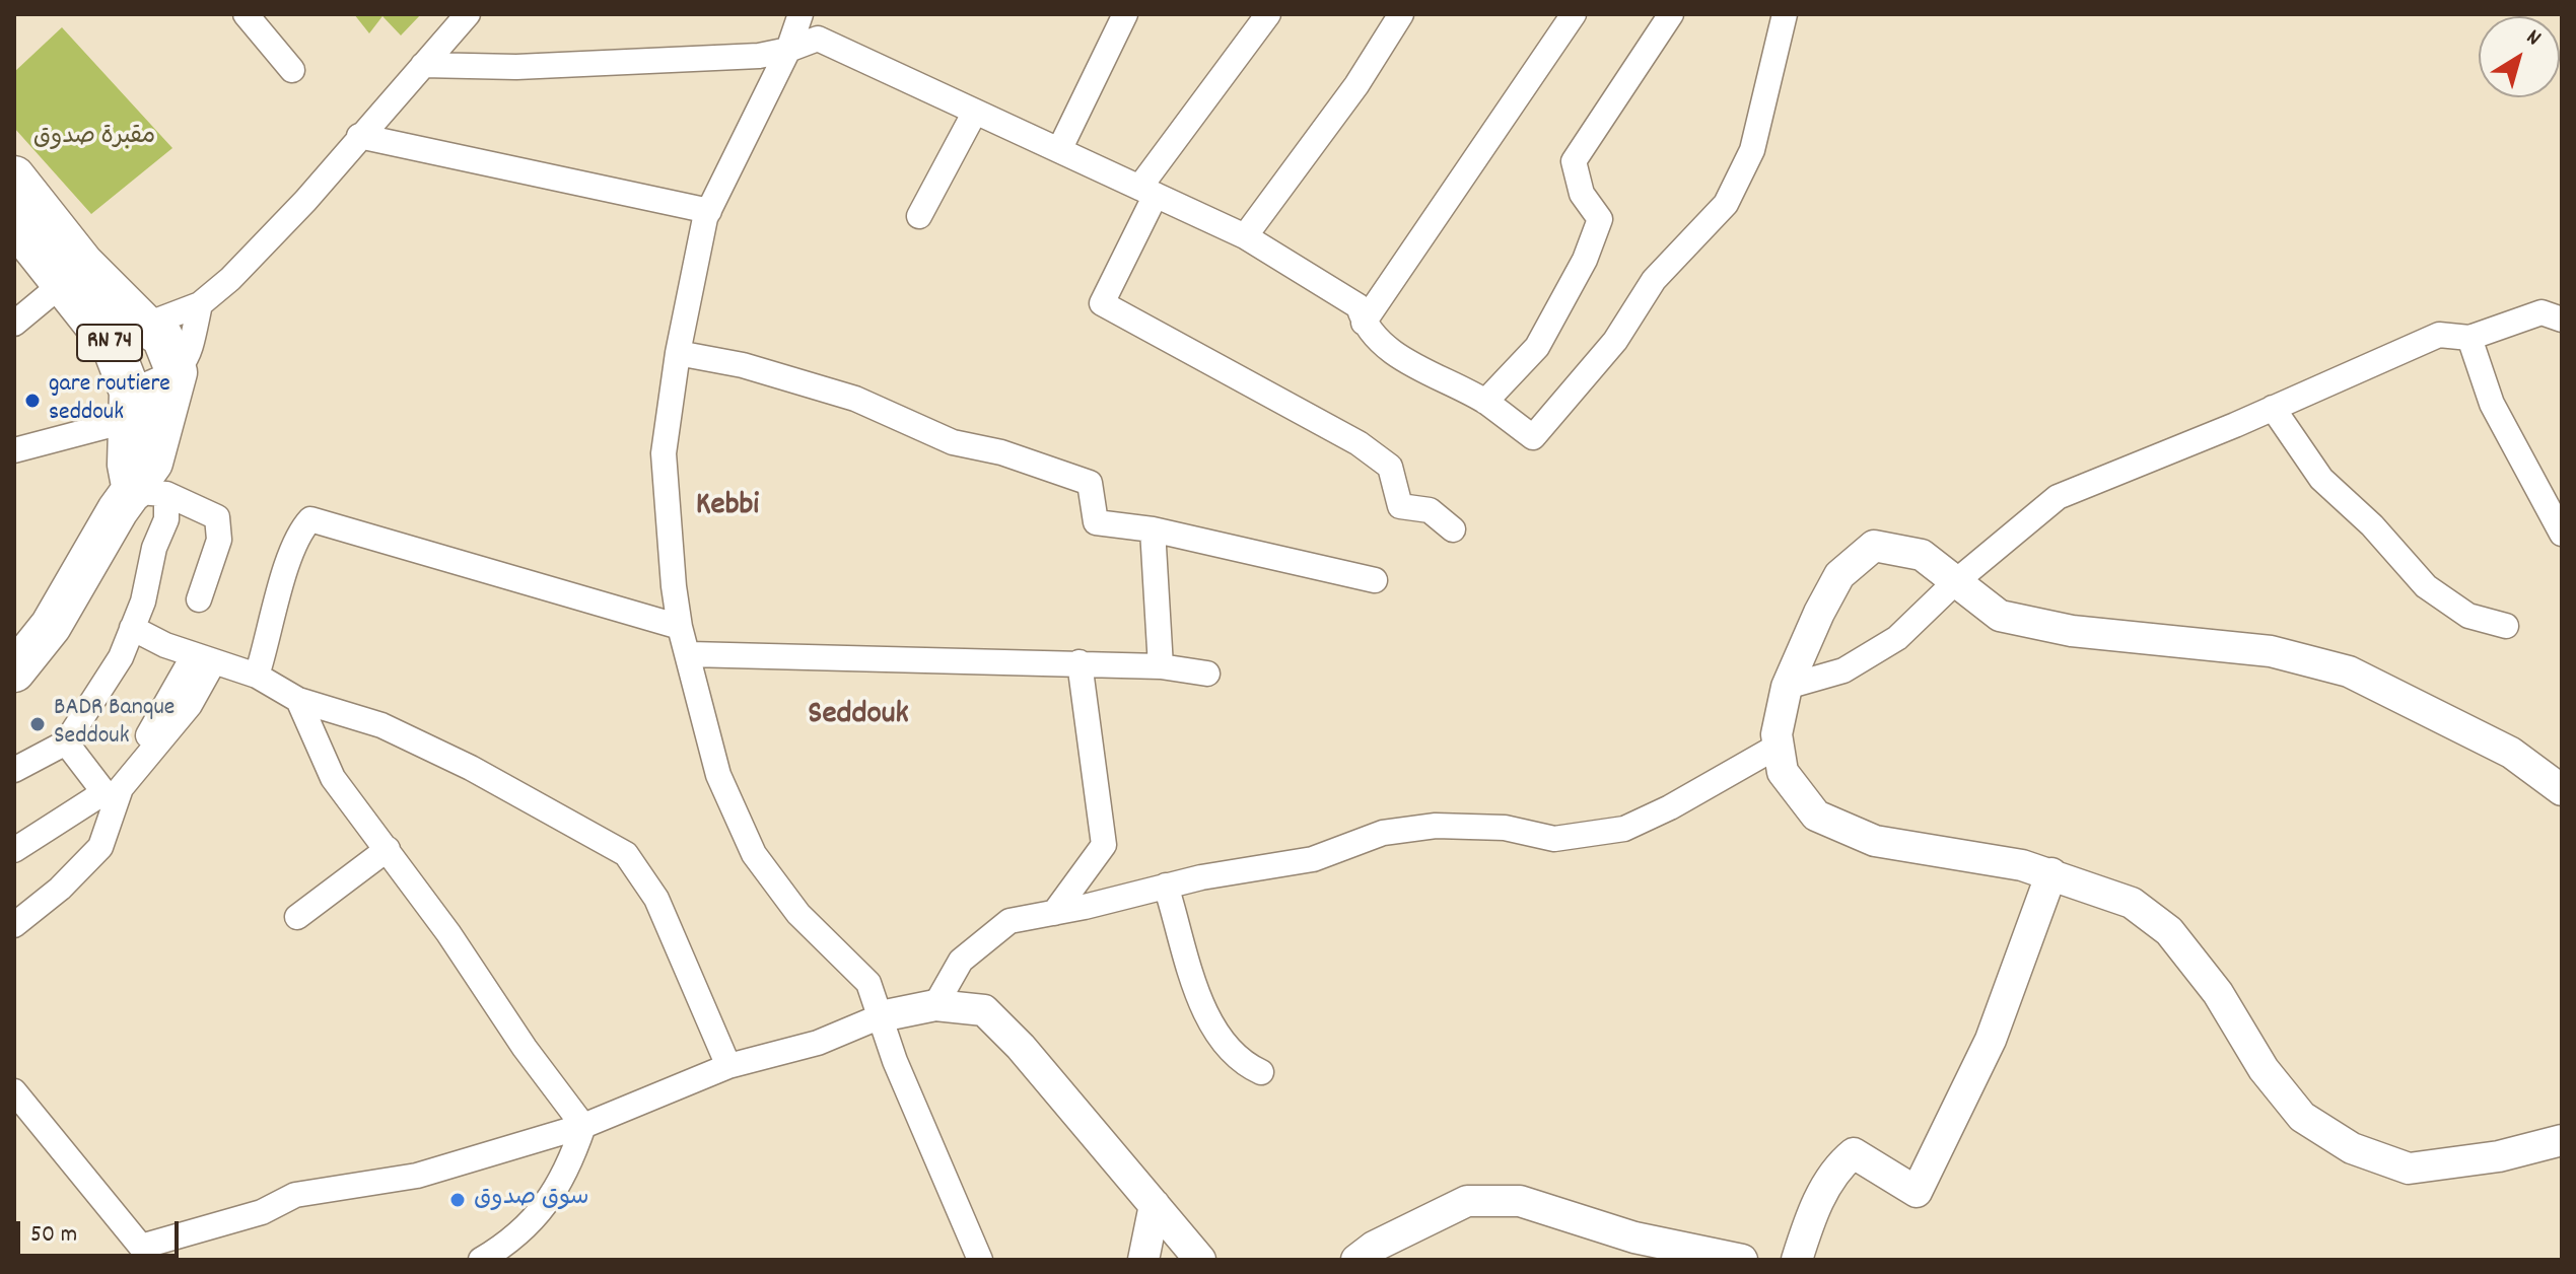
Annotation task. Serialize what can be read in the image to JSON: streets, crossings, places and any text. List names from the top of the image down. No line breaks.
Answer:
{"streets":{"main road":["RN 74"]},"districts":["Kebbi","Seddouk"],"parks":["مقبرة صدوق"],"places":["gare routiere seddouk","BADR Banque Seddouk","سوق صدوق"],"scale_bar":"50 m","north":"top right"}
